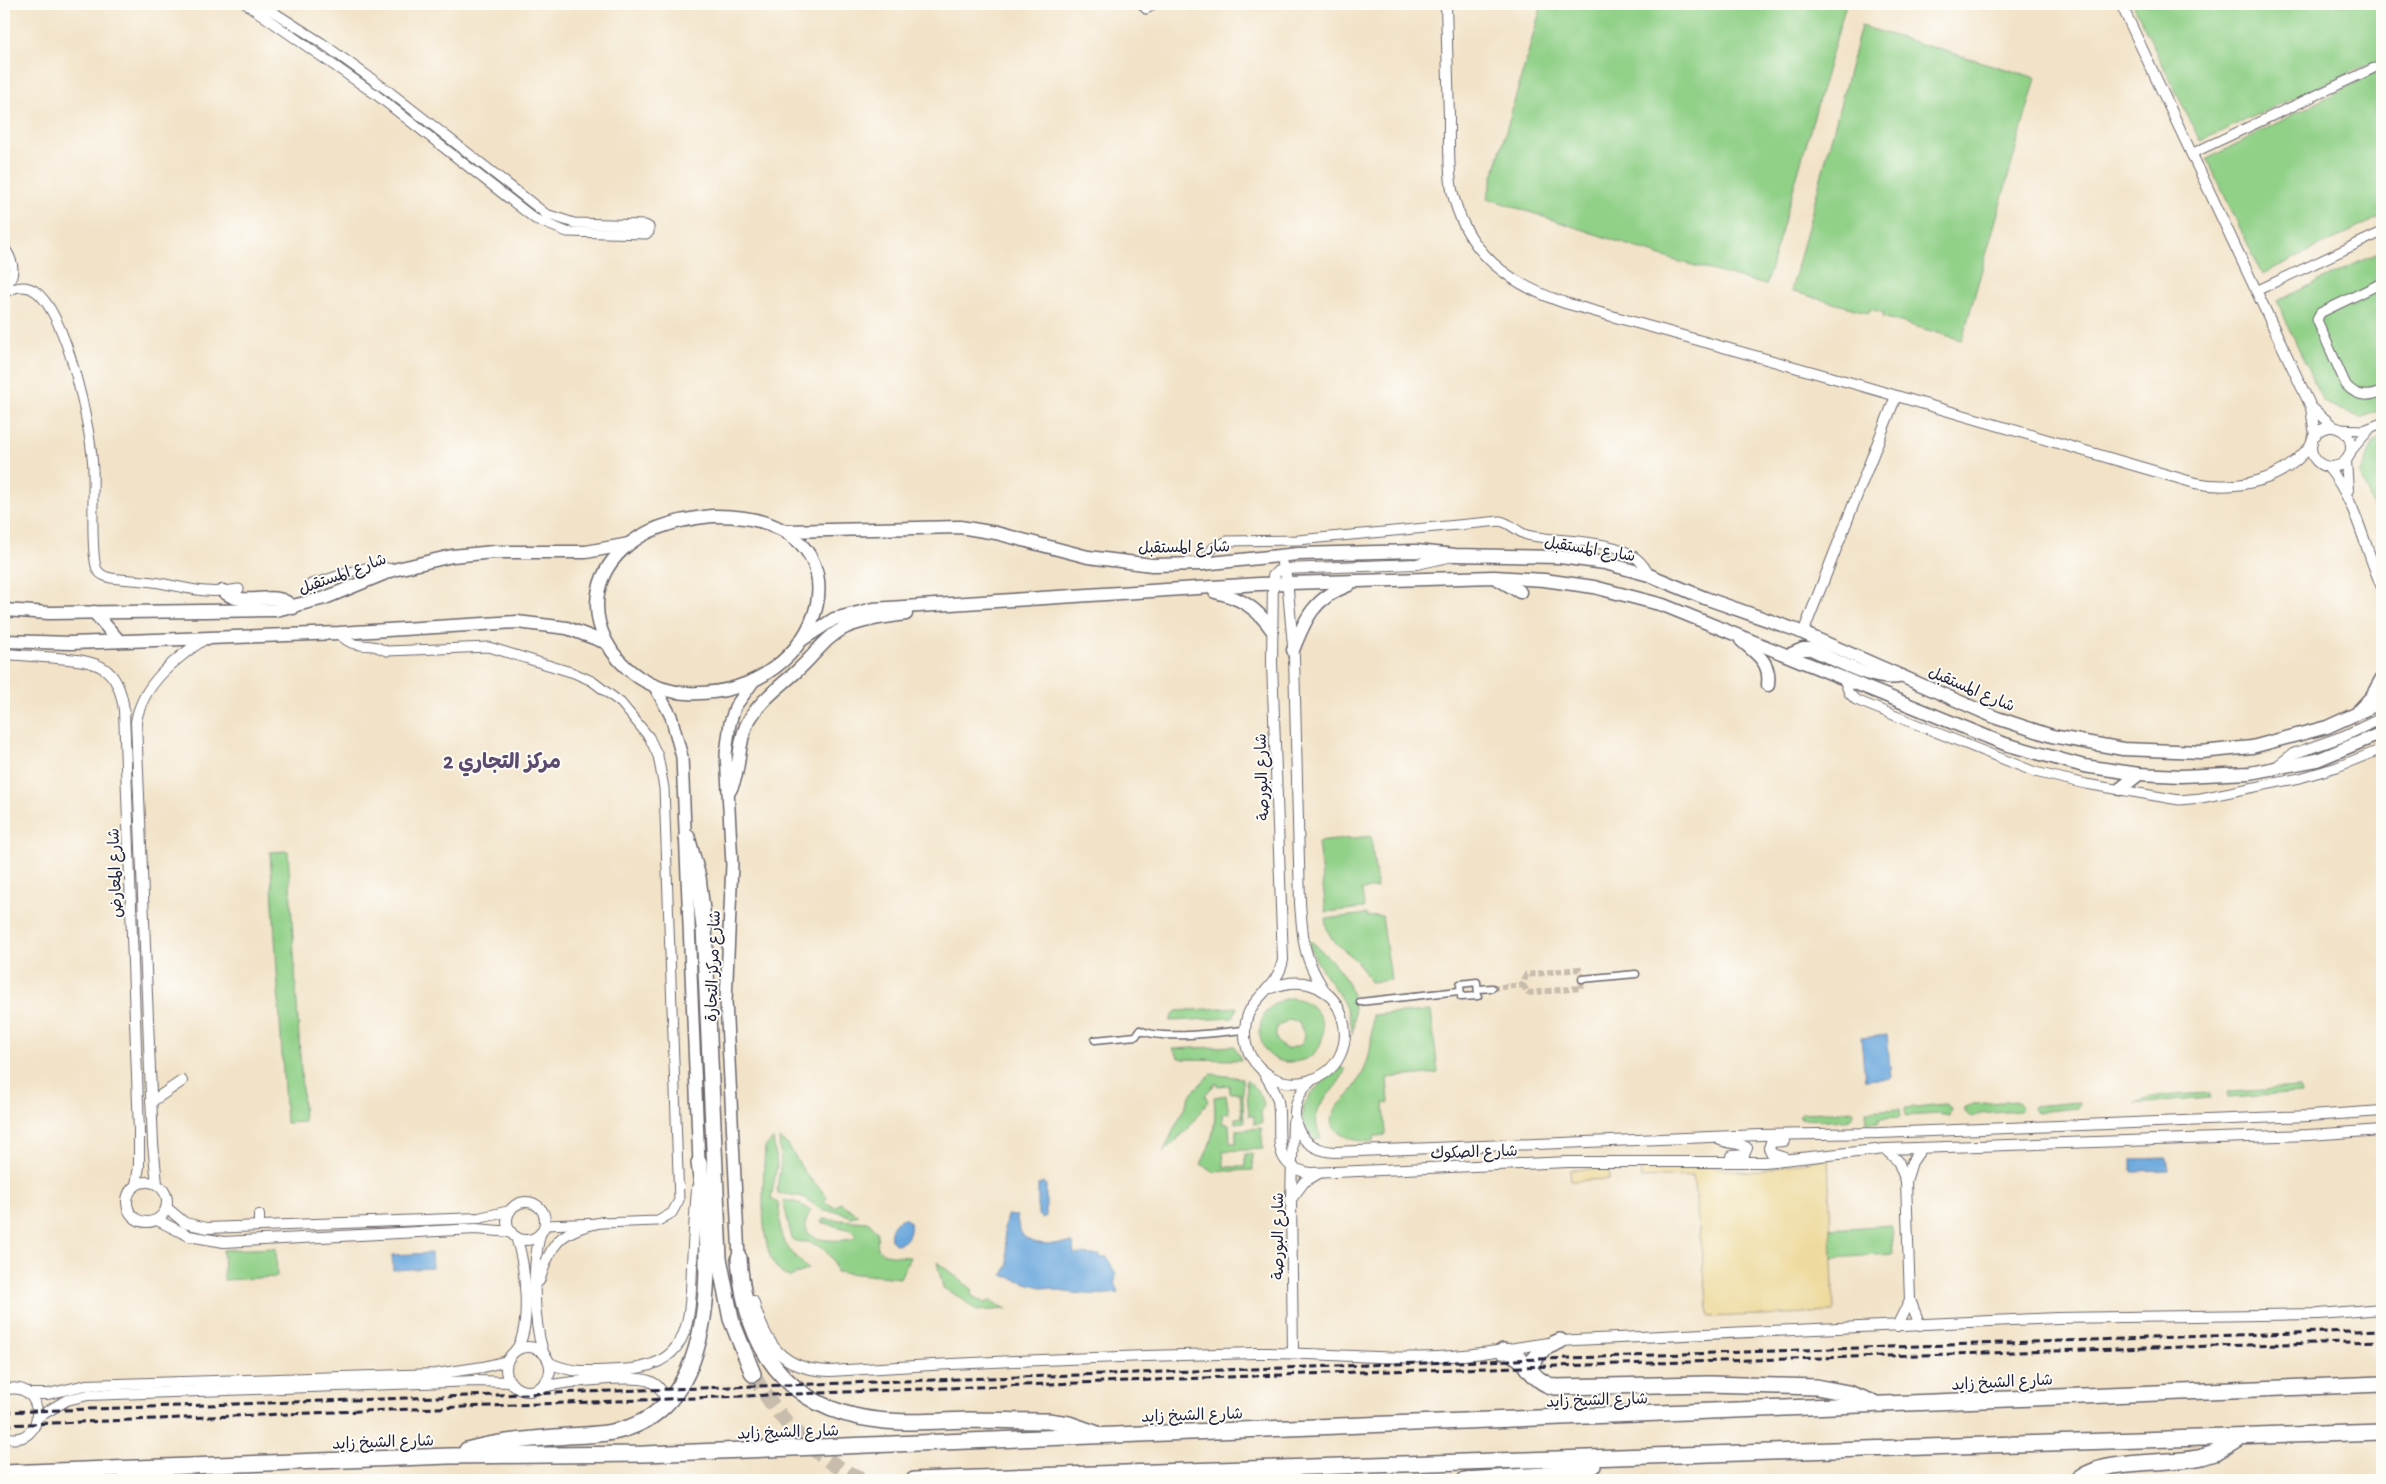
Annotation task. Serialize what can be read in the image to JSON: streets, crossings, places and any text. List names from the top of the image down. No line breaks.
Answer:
{"streets":{"highway":["شارع الشيخ زايد"],"main road":["شارع المستقبل","شارع مركز التجارة"],"street":["شارع البورصة","شارع المعارض","شارع الصكوك"]},"crossings":[["شارع البورصة","شارع الصكوك"]],"districts":["مركز التجاري 2"]}
